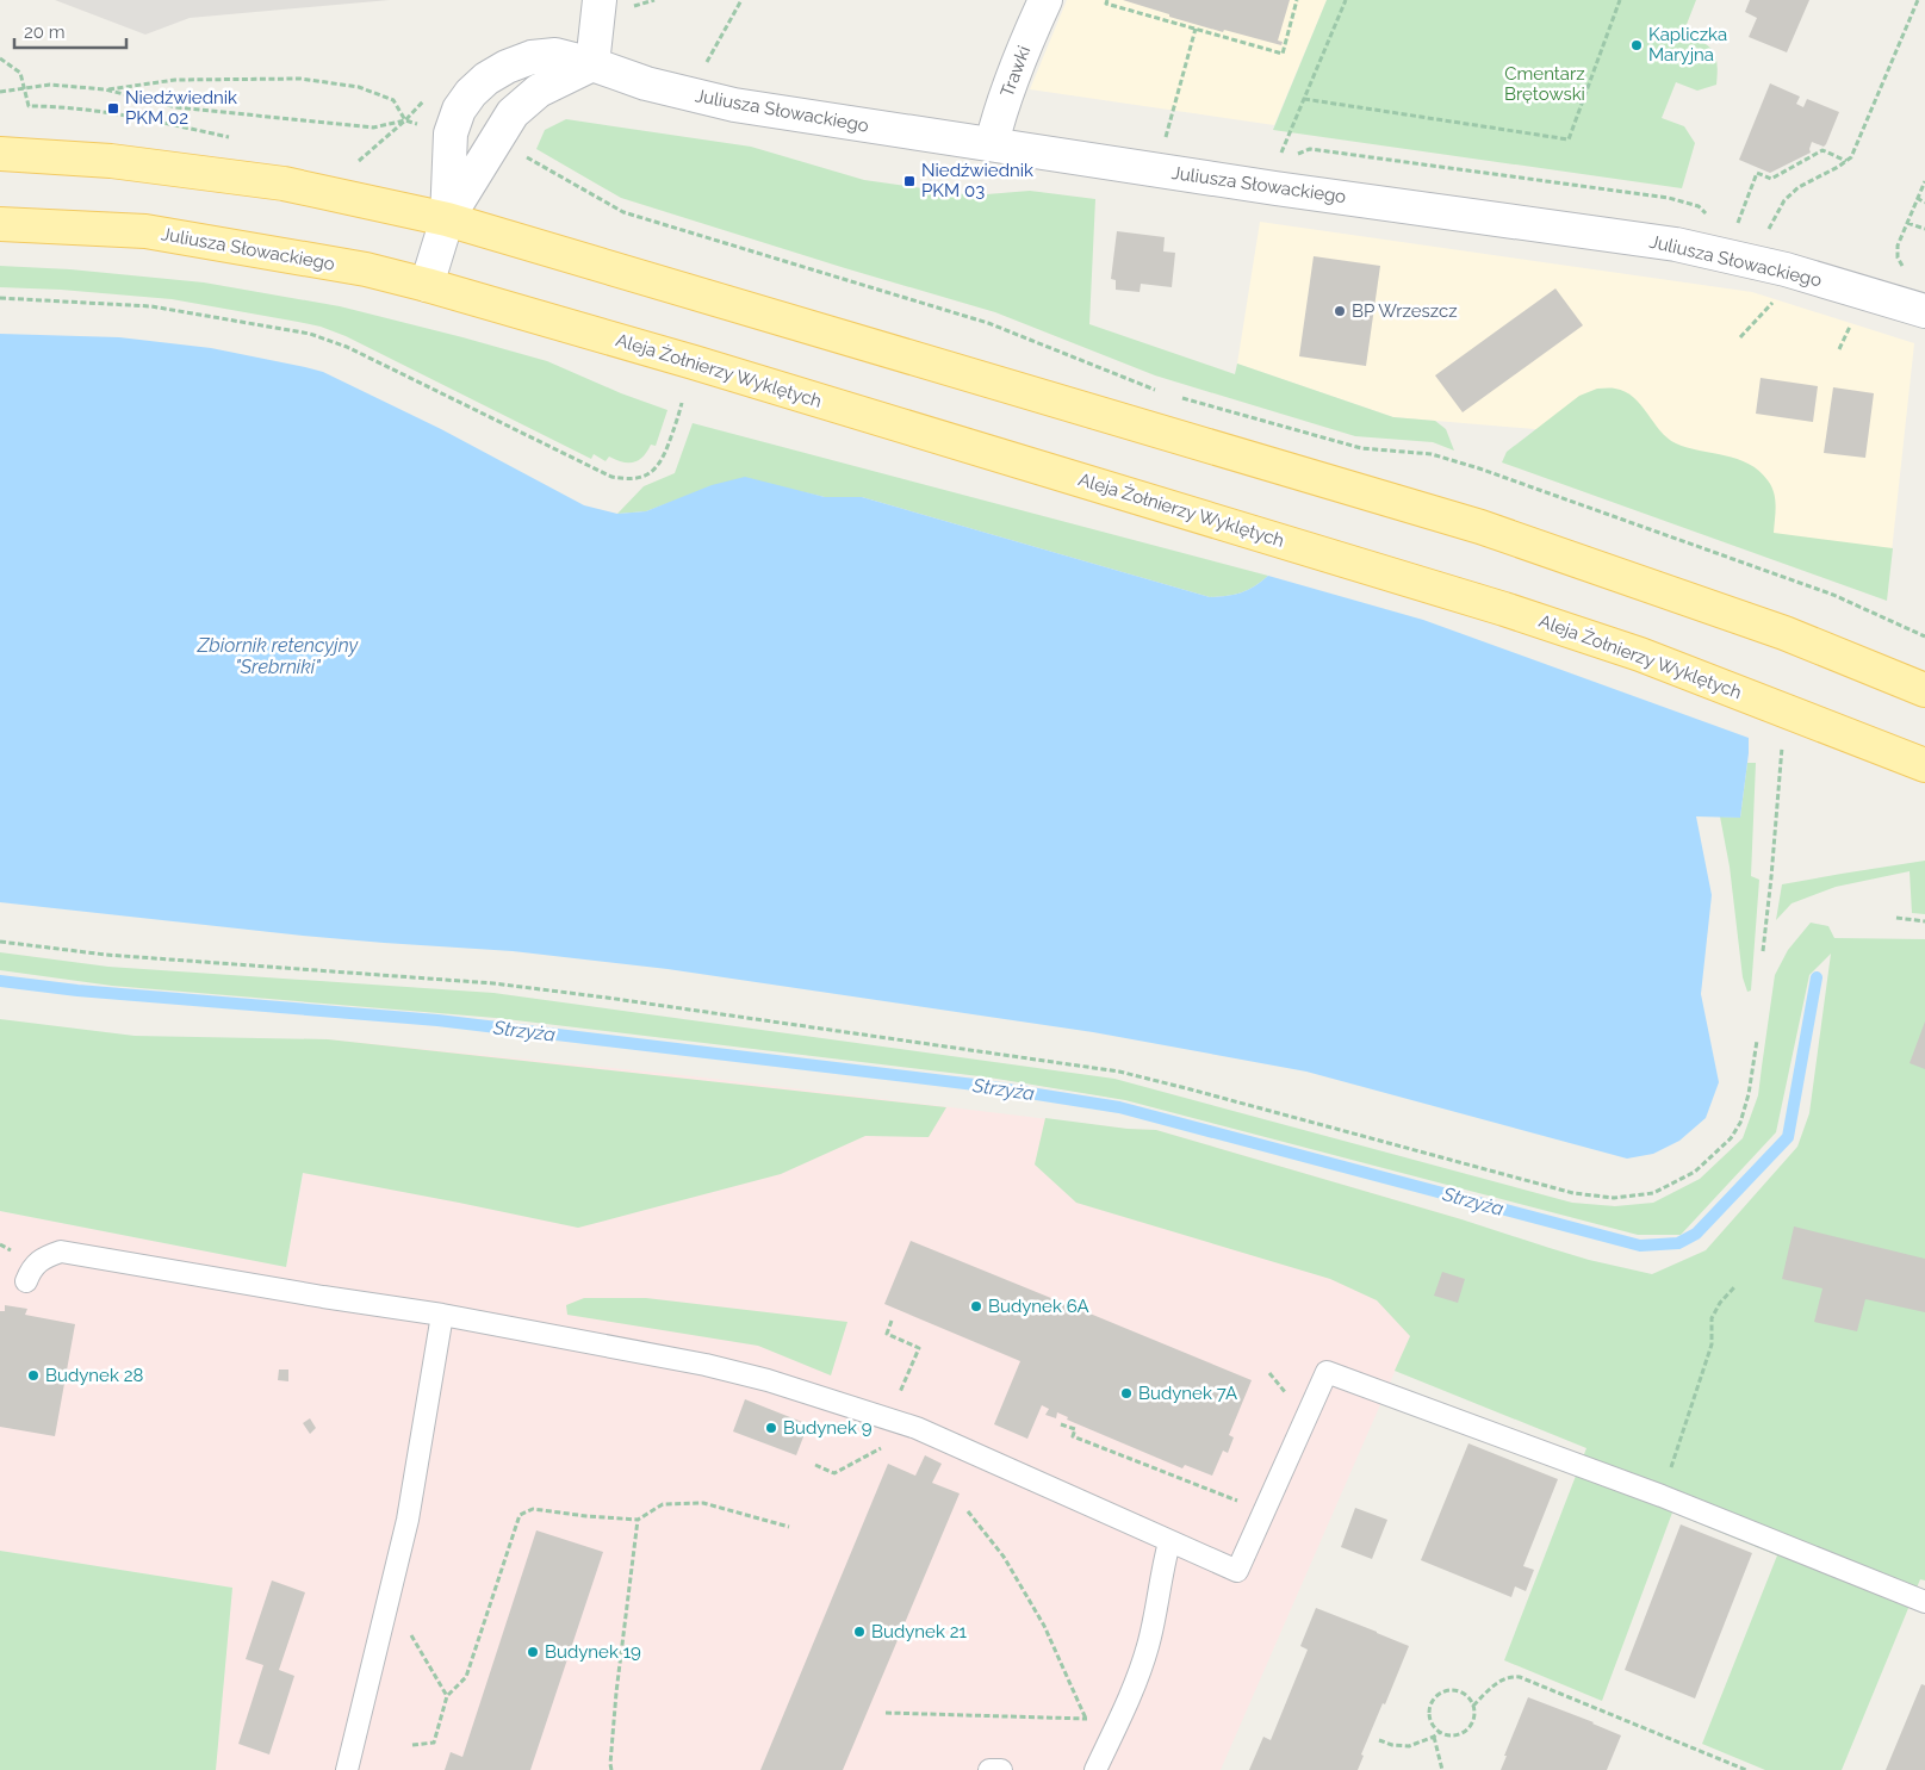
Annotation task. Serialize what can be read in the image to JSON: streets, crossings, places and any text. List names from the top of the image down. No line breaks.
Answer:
{"streets":{"main road":["Juliusza Słowackiego","Aleja Żołnierzy Wyklętych"],"street":["Trawki"]},"crossings":[["Trawki","Juliusza Słowackiego"],["Juliusza Słowackiego","Aleja Żołnierzy Wyklętych"]],"water":["Zbiornik retencyjny \"Srebrniki\"","Strzyża"],"parks":["Cmentarz Brętowski"],"places":{"other":["Kapliczka Maryjna","BP Wrzeszcz","Budynek 6A","Budynek 28","Budynek 7A","Budynek 9","Budynek 21","Budynek 19"],"transit":["Niedźwiednik PKM 02","Niedźwiednik PKM 03"]},"scale_bar":"20 m"}
